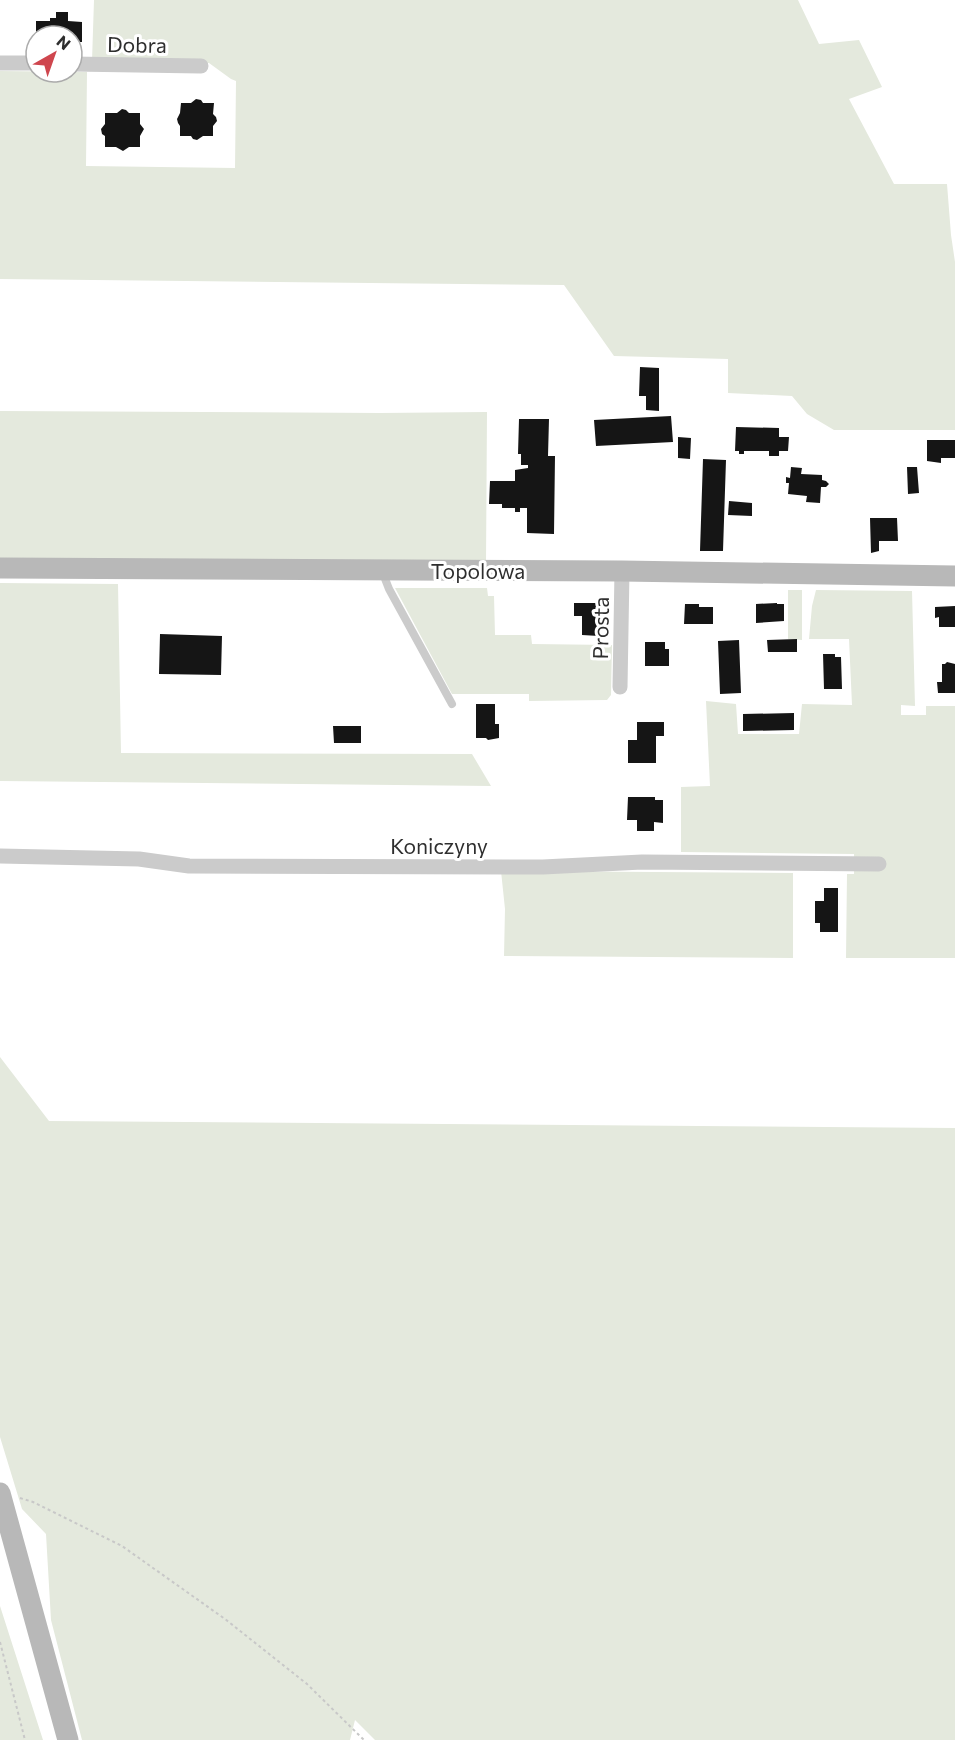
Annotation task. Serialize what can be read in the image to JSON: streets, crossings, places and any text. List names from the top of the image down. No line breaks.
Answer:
{"streets":{"street":["Dobra","Topolowa","Prosta","Koniczyny"]},"crossings":[["Topolowa","Prosta"]],"north":"top right"}
